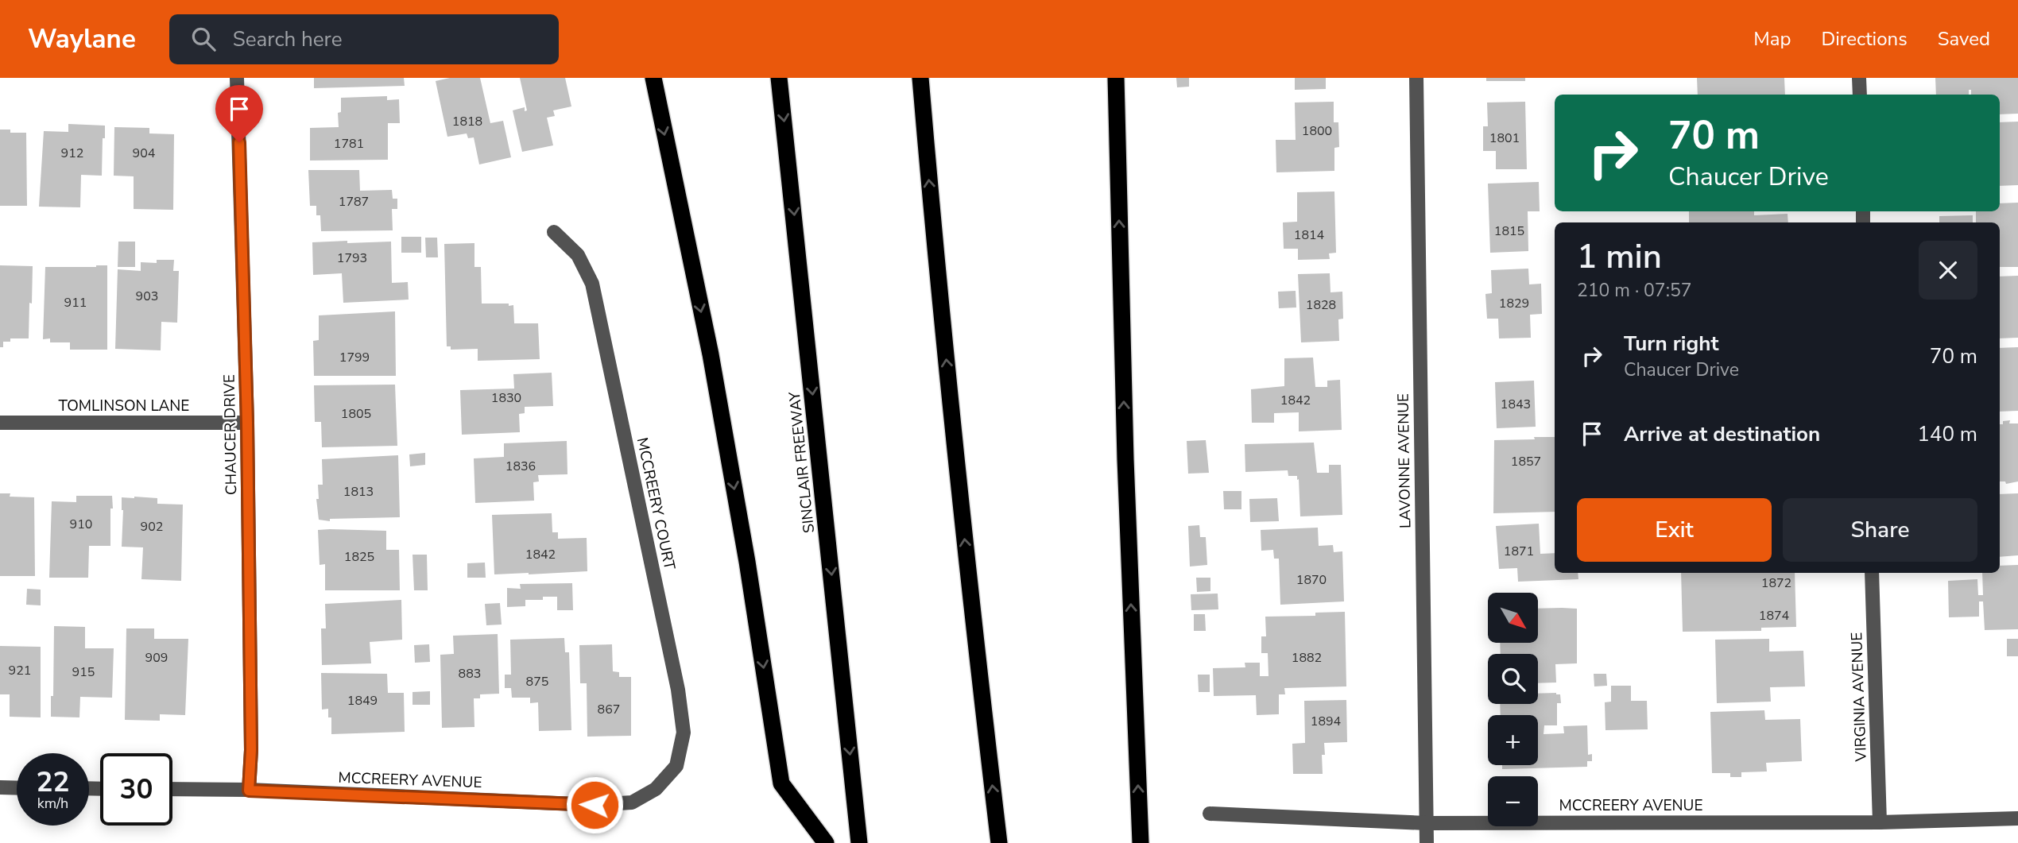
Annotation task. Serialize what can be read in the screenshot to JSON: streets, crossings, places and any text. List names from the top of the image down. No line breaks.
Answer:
{"streets":{"highway":["SINCLAIR FREEWAY"],"street":["TOMLINSON LANE","CHAUCER DRIVE","LAVONNE AVENUE","MCCREERY COURT","VIRGINIA AVENUE","MCCREERY AVENUE"]},"crossings":[["TOMLINSON LANE","CHAUCER DRIVE"],["CHAUCER DRIVE","MCCREERY AVENUE"],["LAVONNE AVENUE","MCCREERY AVENUE"],["MCCREERY COURT","MCCREERY AVENUE"],["VIRGINIA AVENUE","MCCREERY AVENUE"]],"house_numbers":["1818","1800","1801","1781","912","904","1787","1815","1814","1793","903","911","1829","1828","1799","1830","1842","1843","1805","1857","1836","1813","910","902","1871","1842","1825","1870","1872","1874","909","1882","921","915","883","875","1849","867","1894"],"north":"bottom right","page":{"header":"Waylane","search":"Search here","nav":["Map","Directions","Saved"],"turn":["70 m","Chaucer Drive"],"heading":["1 min","210 m · 07:57"],"list":[{"name":"Turn right","note":"Chaucer Drive","value":"70 m"},{"name":"Arrive at destination","value":"140 m"}],"buttons":["Exit","Share"],"map_buttons":["+","−"],"speed":"22 km/h","limit":"30"}}
